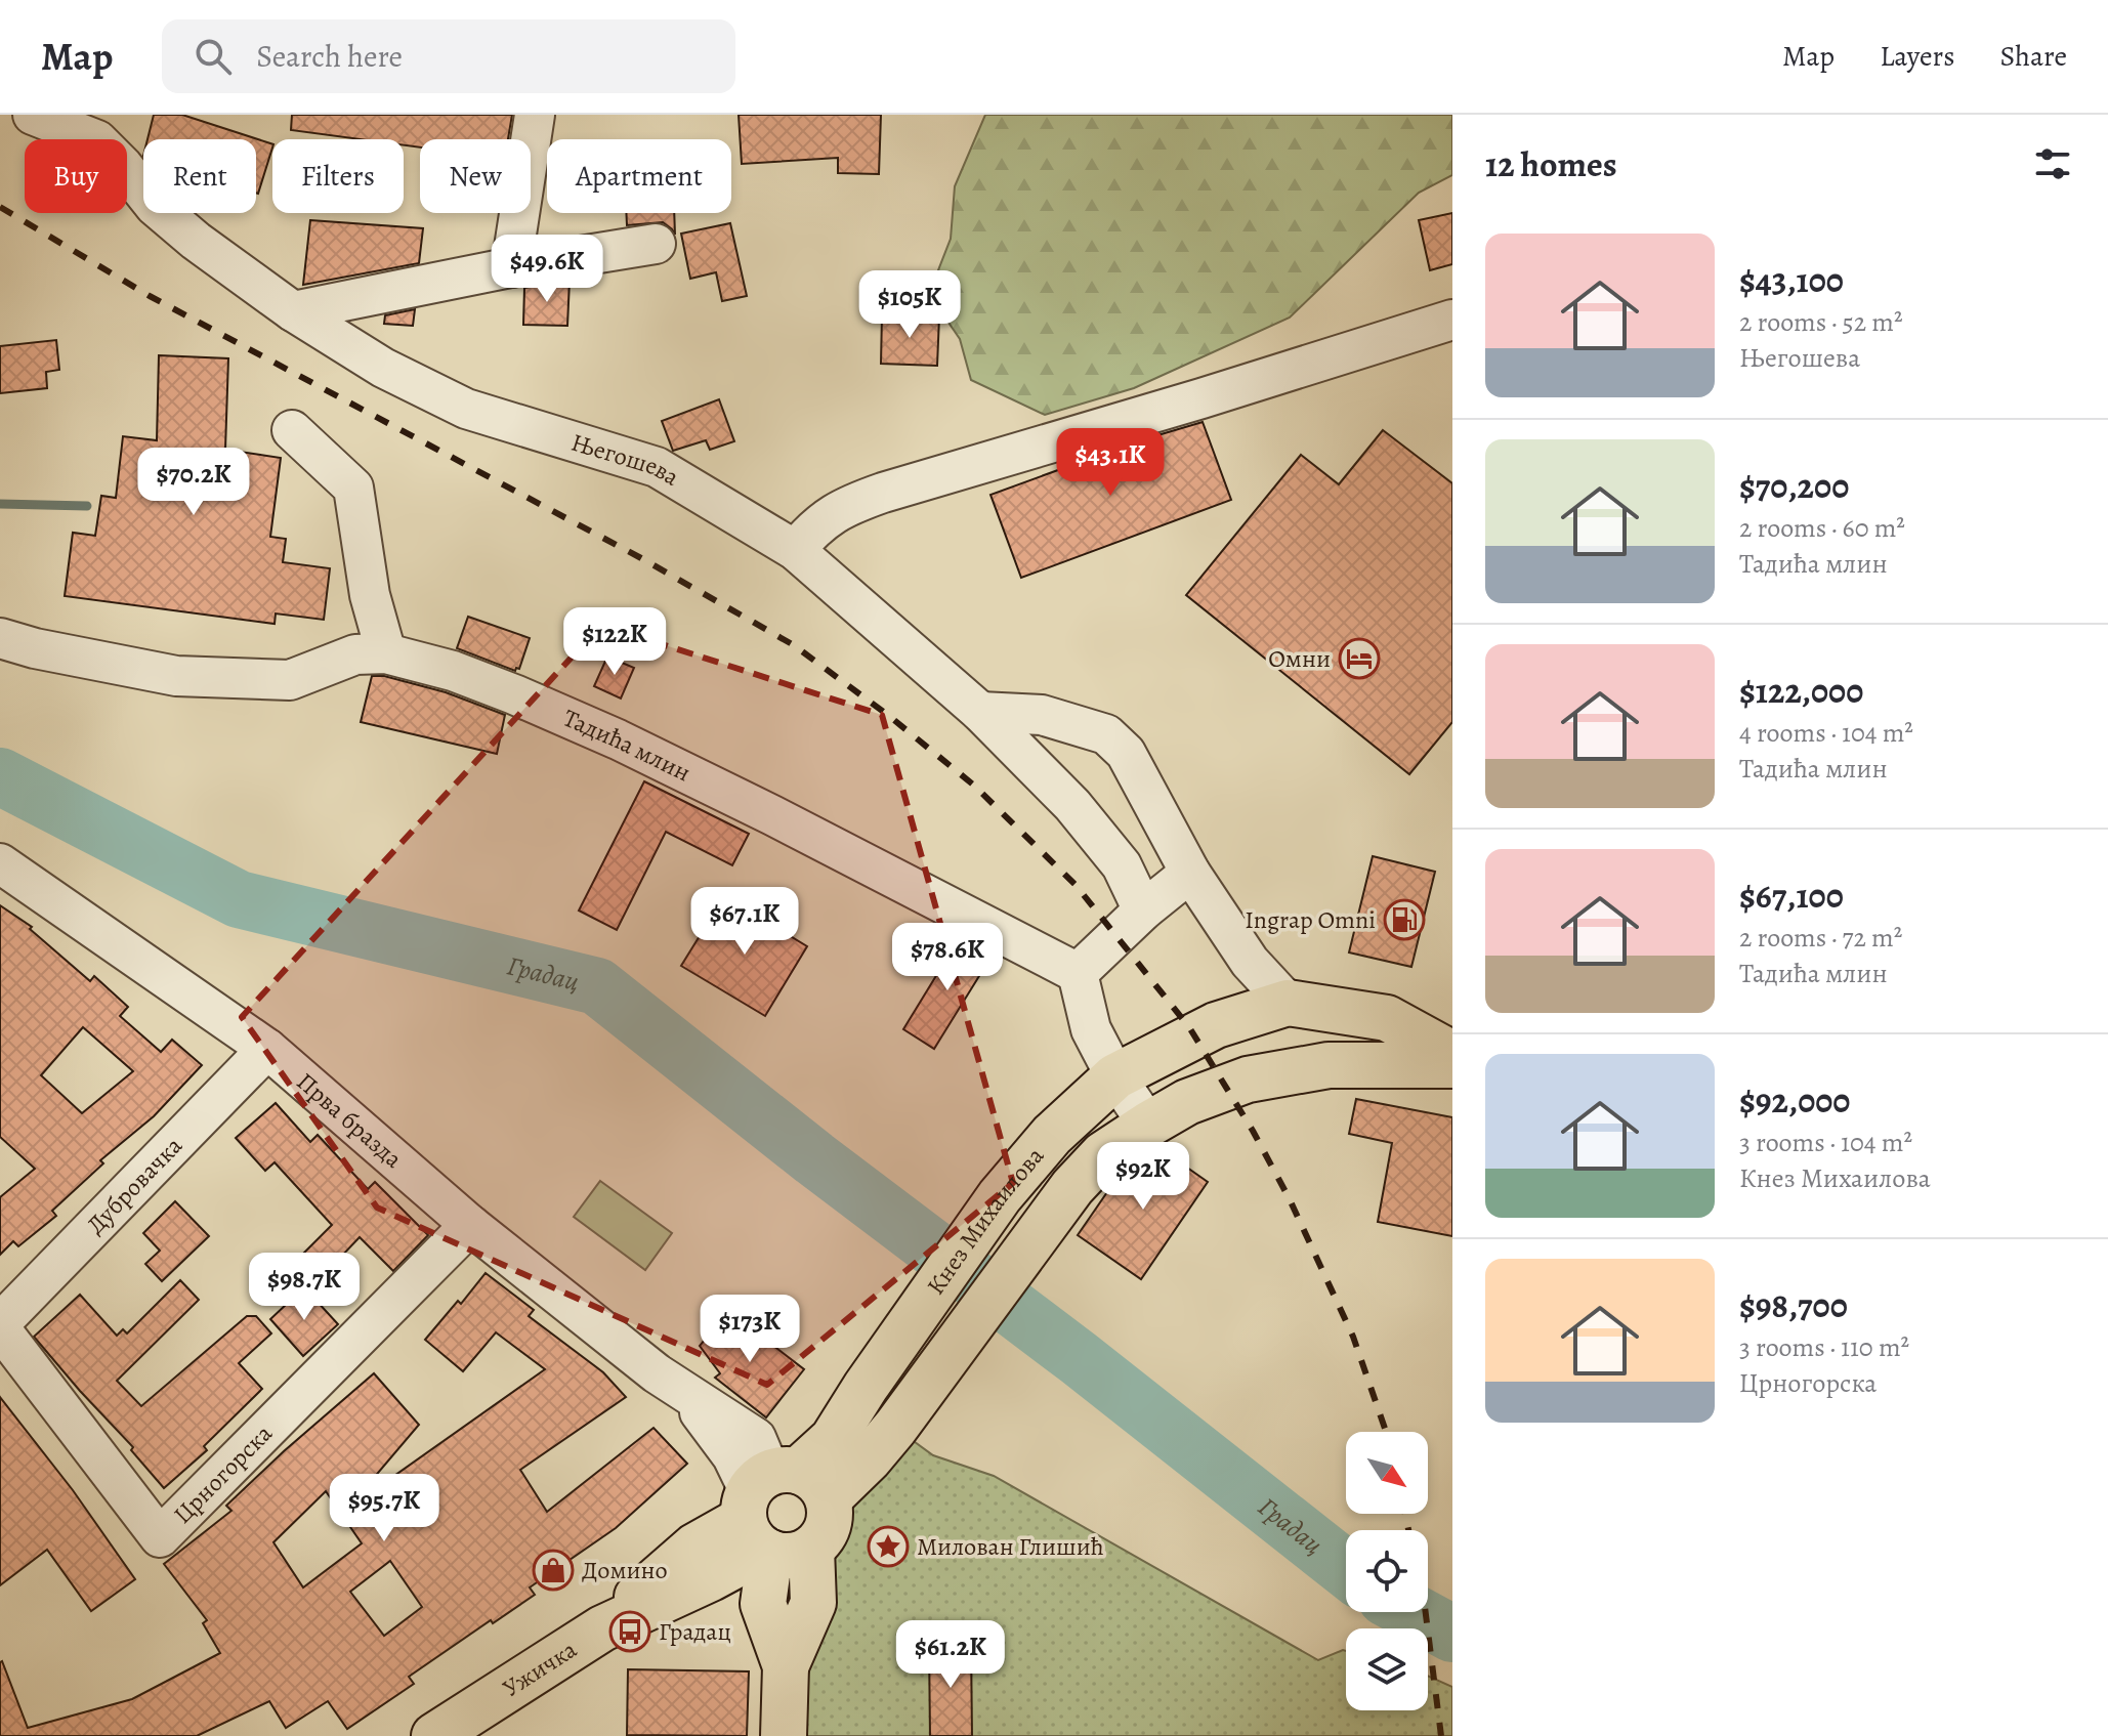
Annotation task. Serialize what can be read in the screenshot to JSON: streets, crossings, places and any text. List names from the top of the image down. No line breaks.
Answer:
{"streets":{"main road":["Кнез Михаилова","Ужичка"],"street":["Његошева","Тадића млин","Прва бразда","Дубровачка","Црногорска"]},"crossings":[["Прва бразда","Дубровачка"],["Прва бразда","Кнез Михаилова"],["Прва бразда","Црногорска"],["Прва бразда","Ужичка"],["Дубровачка","Црногорска"],["Кнез Михаилова","Ужичка"]],"water":["Градац"],"places":{"hotel":["Омни"],"fuel station":["Ingrap Omni"],"place":["Милован Глишић"],"shop":["Домино"],"bus stop":["Градац"]},"north":"bottom right","page":{"header":"Map","search":"Search here","nav":["Map","Layers","Share"],"heading":"12 homes","chip":["Buy","Rent","Filters","New","Apartment"],"list":[{"name":"$43,100","note":"2 rooms · 52 m² · Његошева"},{"name":"$70,200","note":"2 rooms · 60 m² · Тадића млин"},{"name":"$122,000","note":"4 rooms · 104 m² · Тадића млин"},{"name":"$67,100","note":"2 rooms · 72 m² · Тадића млин"},{"name":"$92,000","note":"3 rooms · 104 m² · Кнез Михаилова"},{"name":"$98,700","note":"3 rooms · 110 m² · Црногорска"}],"price":["$49.6K","$105K","$43.1K","$70.2K","$122K","$67.1K","$78.6K","$92K","$98.7K","$173K","$95.7K","$61.2K"]}}
